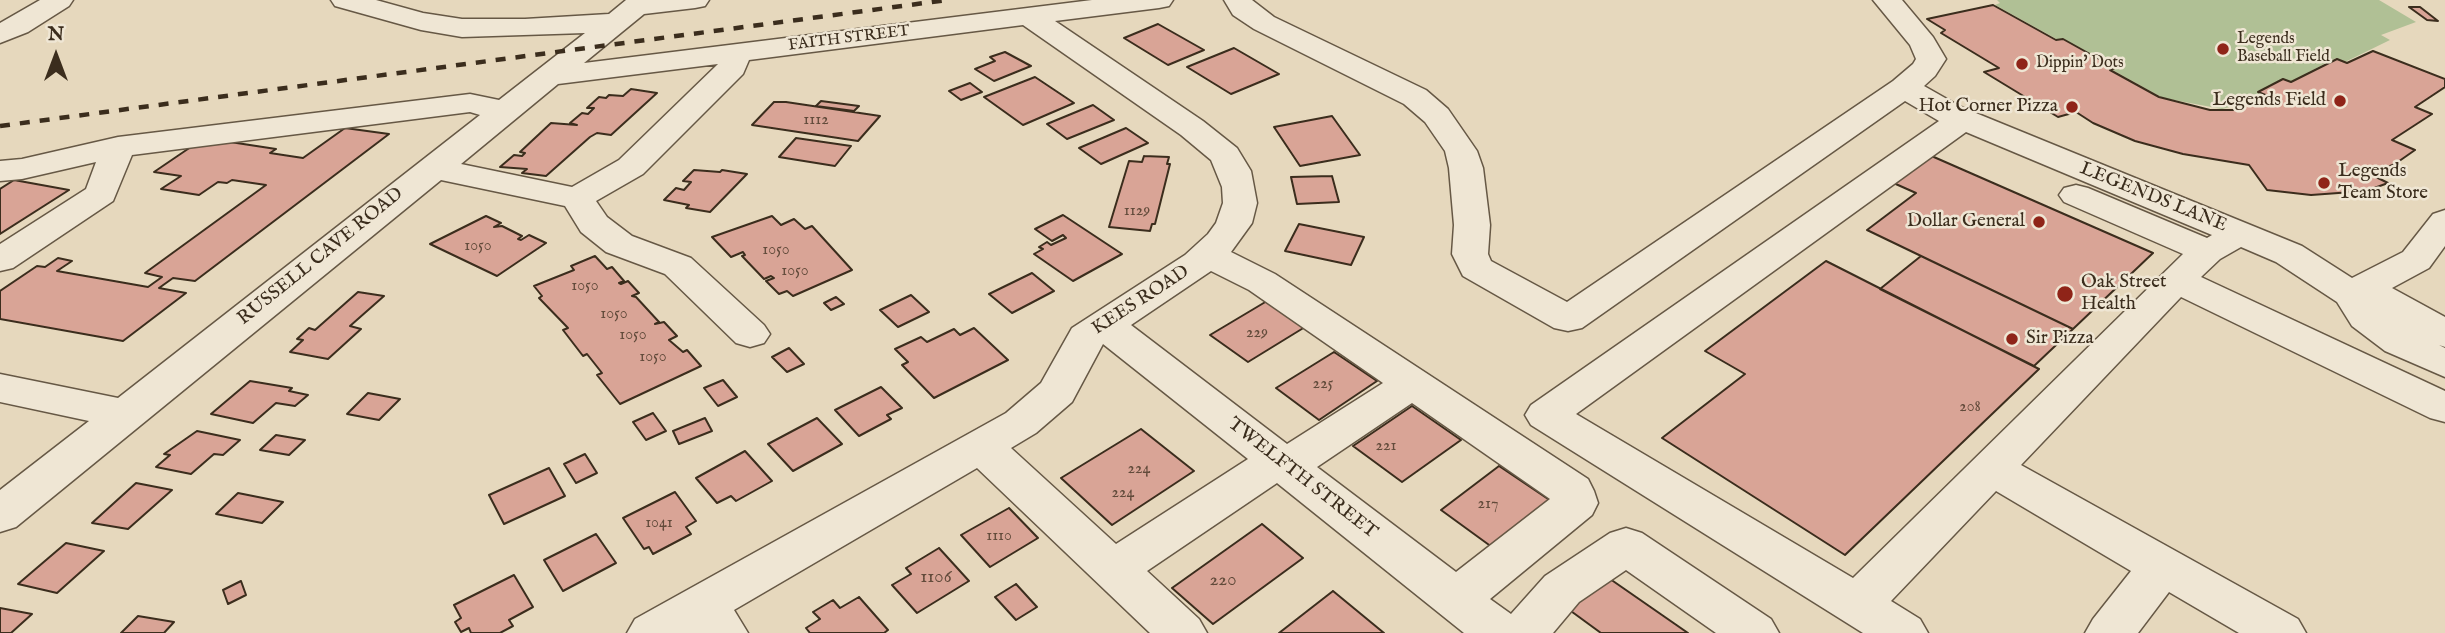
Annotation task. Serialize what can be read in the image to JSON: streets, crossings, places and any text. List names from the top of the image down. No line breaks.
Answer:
{"streets":{"street":["FAITH STREET","LEGENDS LANE","RUSSELL CAVE ROAD","KEES ROAD","TWELFTH STREET"]},"crossings":[["FAITH STREET","RUSSELL CAVE ROAD"],["FAITH STREET","KEES ROAD"],["KEES ROAD","TWELFTH STREET"]],"places":["Legends Baseball Field","Dippin' Dots","Legends Field","Hot Corner Pizza","Legends Team Store","Dollar General","Oak Street Health","Sir Pizza"],"house_numbers":["1112","1129","1050","1050","1050","1050","1050","229","1050","1050","225","208","221","224","224","217","1041","1110","1106","220"],"north":"top"}
